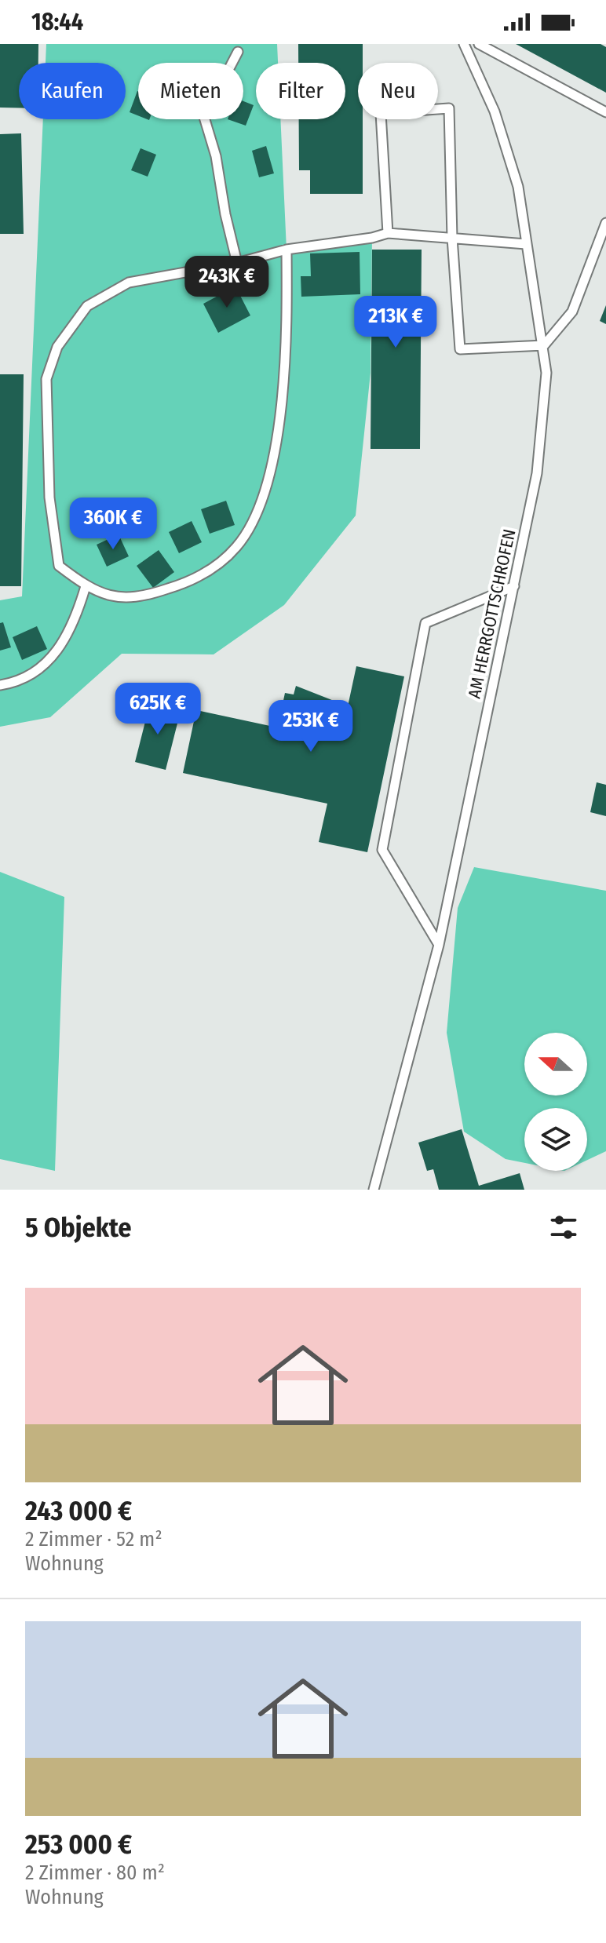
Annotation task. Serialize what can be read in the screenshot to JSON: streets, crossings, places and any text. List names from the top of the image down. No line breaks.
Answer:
{"streets":{"lane":["AM HERRGOTTSCHROFEN"]},"north":"left","page":{"status":"18:44","chip":["Kaufen","Mieten","Filter","Neu"],"price":["243K €","213K €","360K €","625K €","253K €"],"heading":"5 Objekte","list":[{"name":"243 000 €","note":"2 Zimmer · 52 m² · Wohnung"},{"name":"253 000 €","note":"2 Zimmer · 80 m² · Wohnung"}]}}
